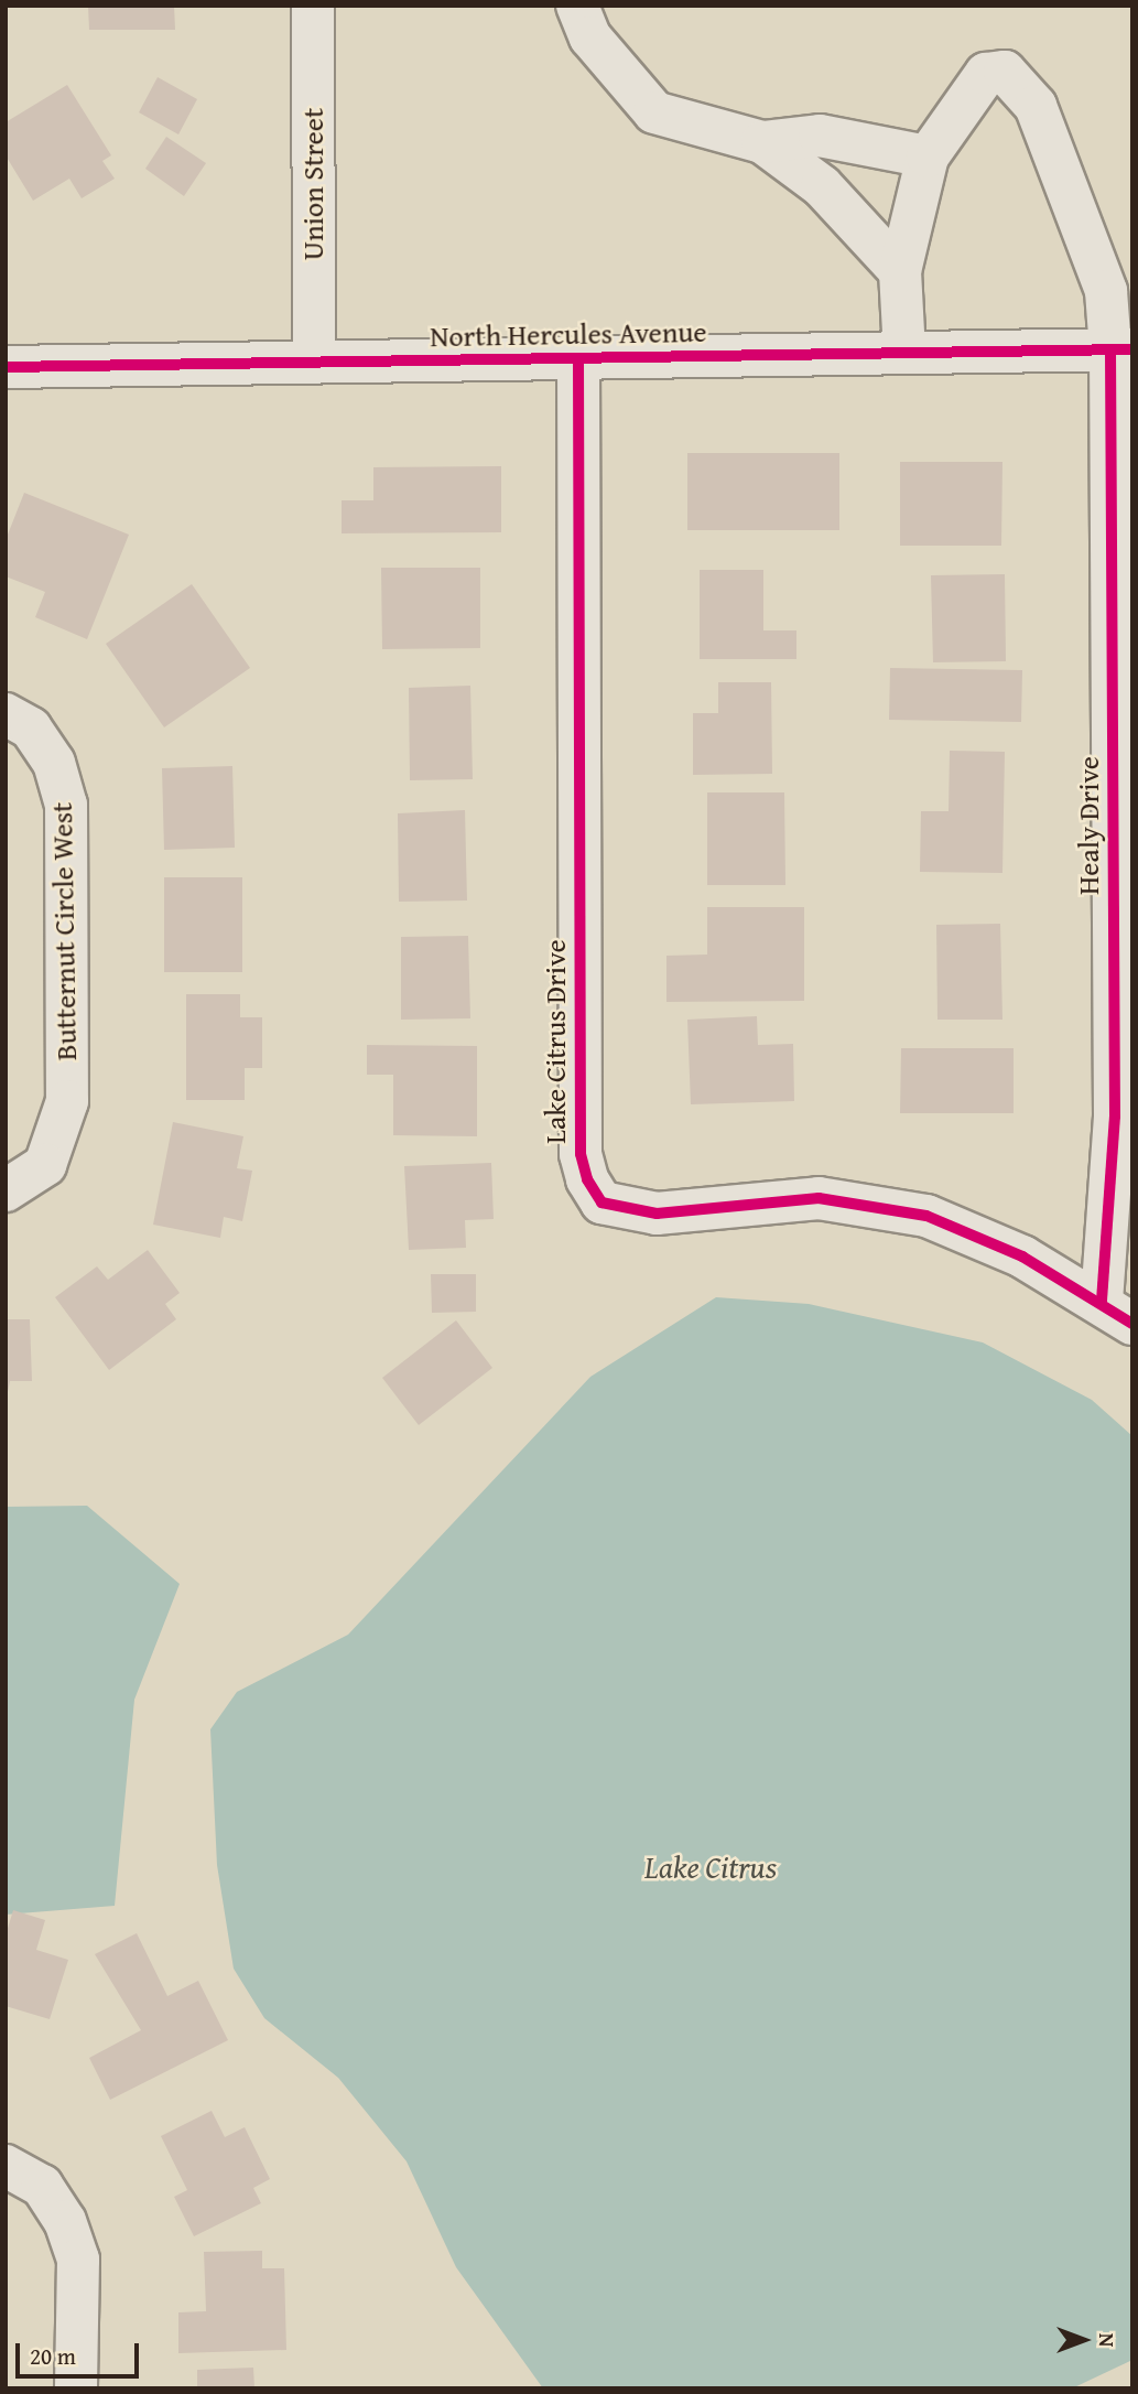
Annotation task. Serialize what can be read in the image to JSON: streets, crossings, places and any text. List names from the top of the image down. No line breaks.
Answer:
{"streets":{"street":["Union Street","North Hercules Avenue","Healy Drive","Butternut Circle West","Lake Citrus Drive"]},"crossings":[["Union Street","North Hercules Avenue"],["North Hercules Avenue","Healy Drive"],["North Hercules Avenue","Lake Citrus Drive"],["Healy Drive","Lake Citrus Drive"]],"water":["Lake Citrus"],"scale_bar":"20 m","north":"right"}
